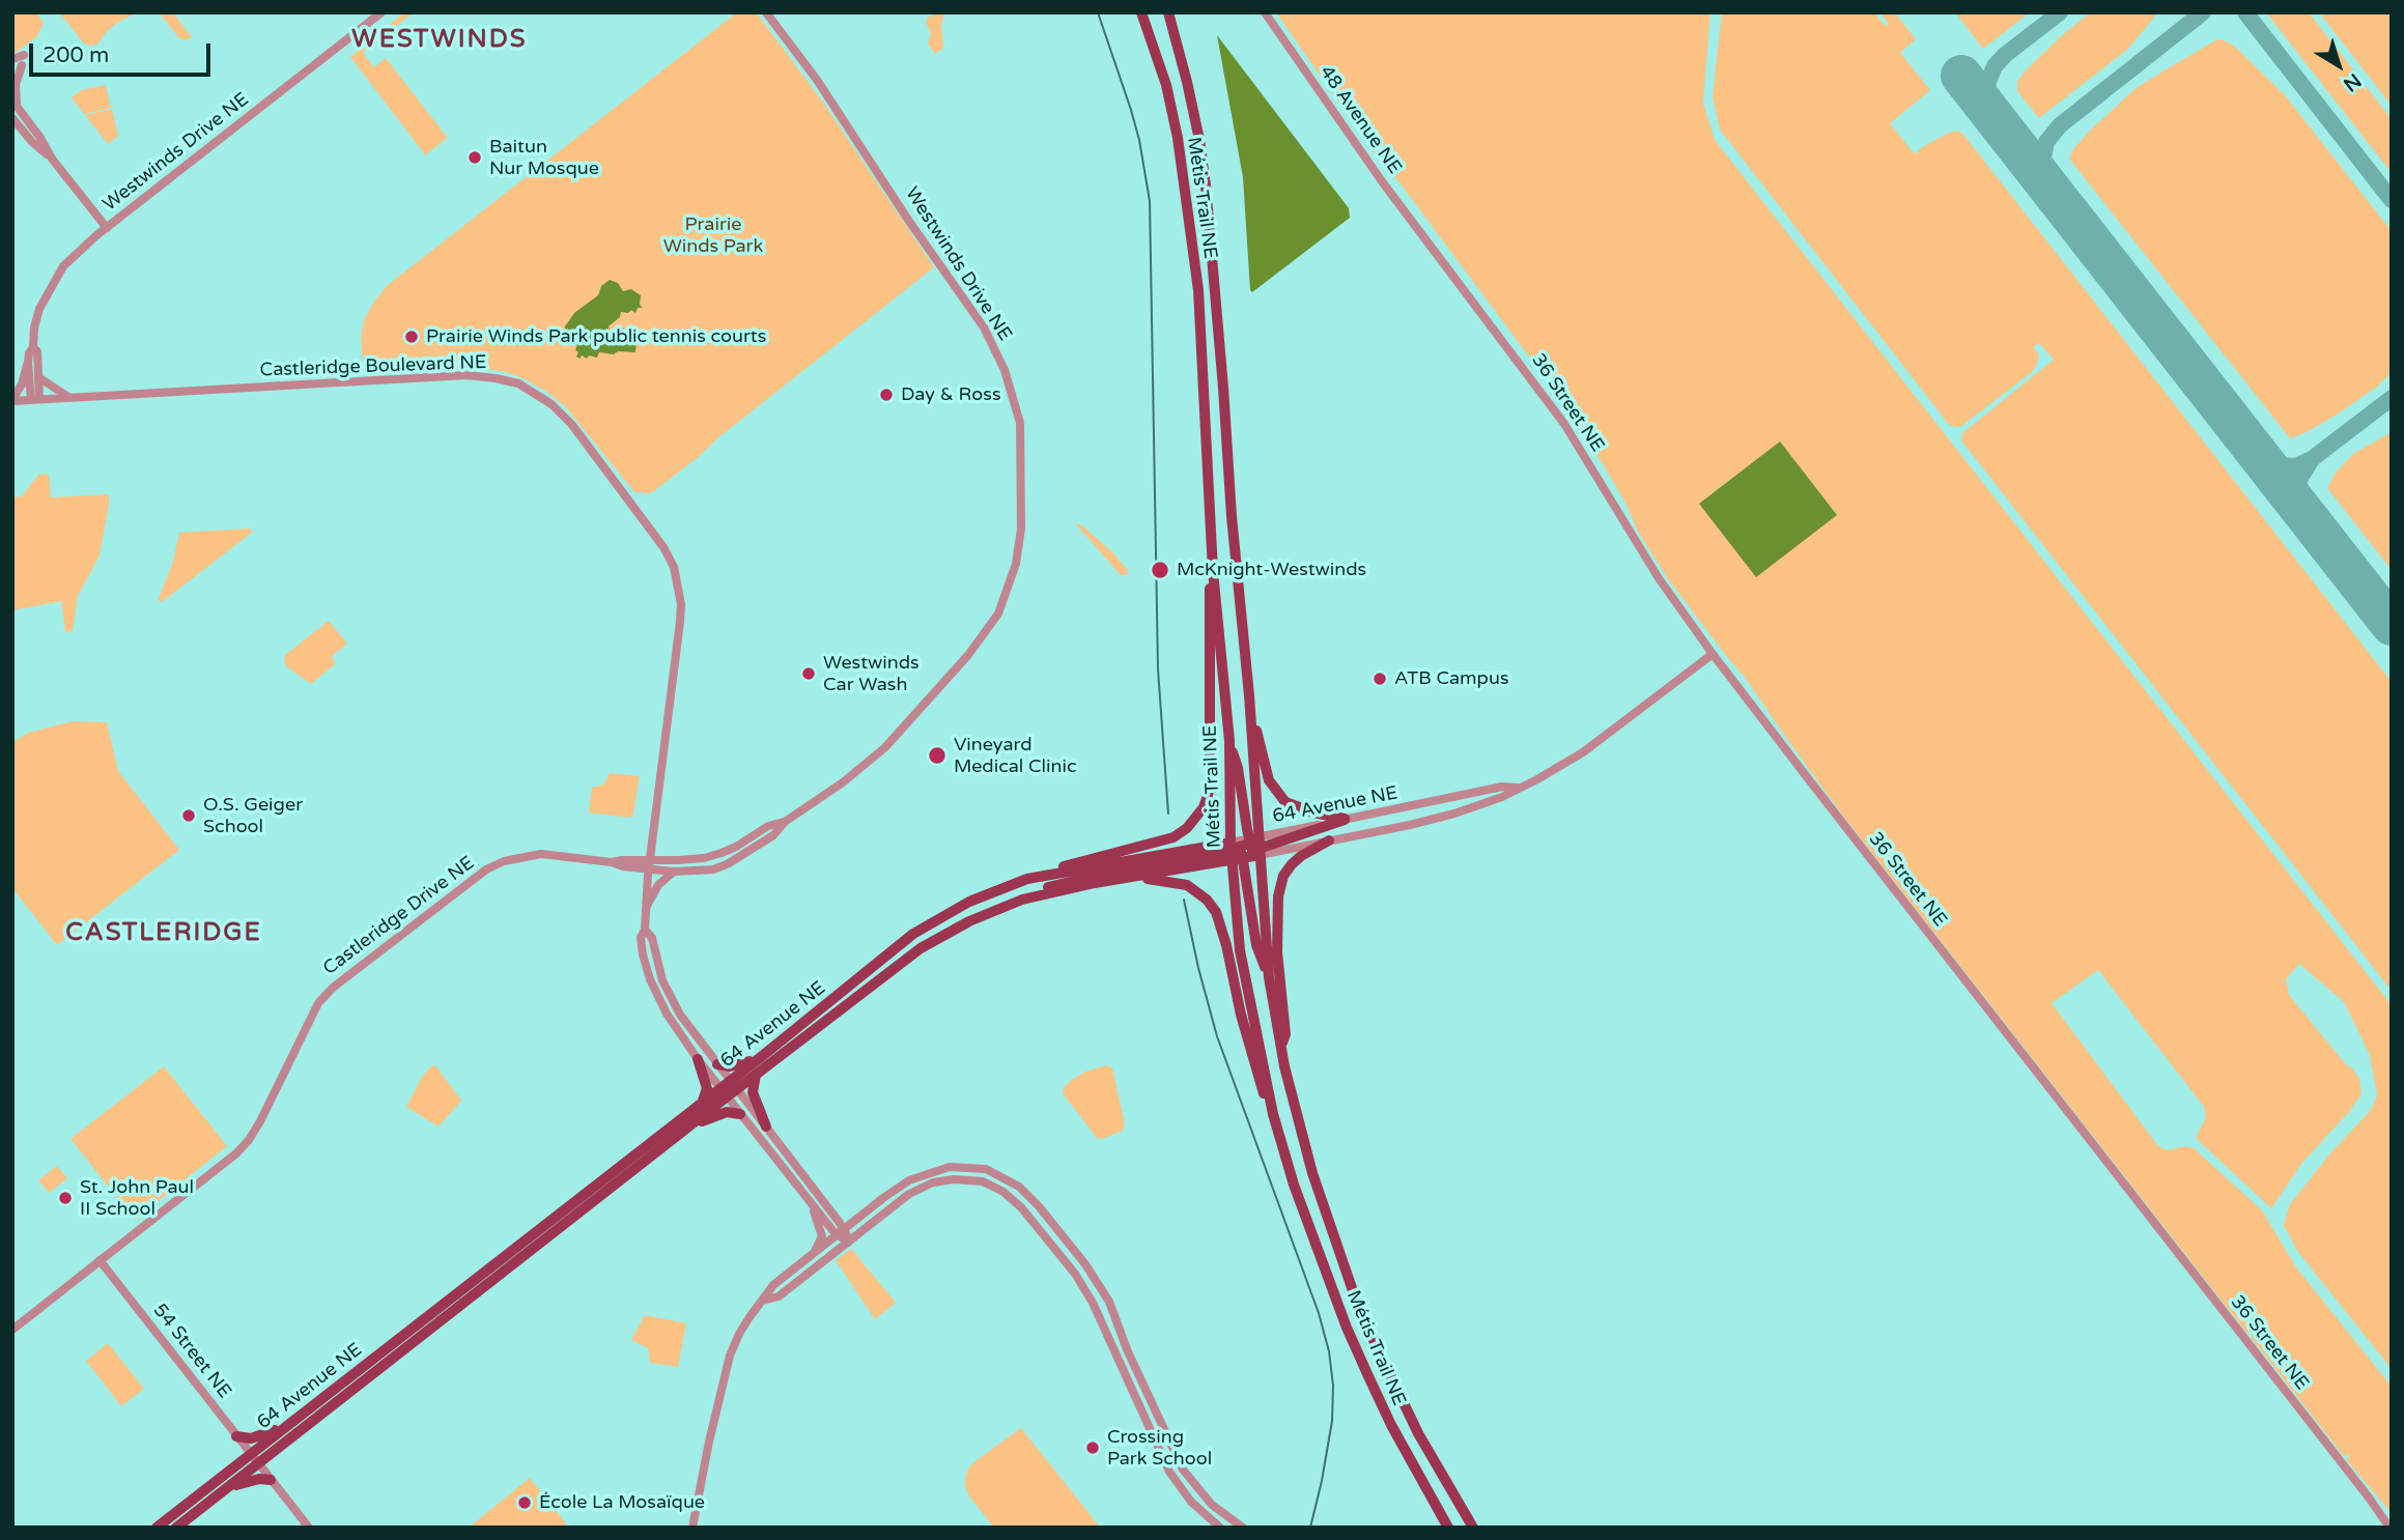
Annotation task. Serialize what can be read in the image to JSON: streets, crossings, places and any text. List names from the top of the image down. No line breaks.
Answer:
{"streets":{"main road":["Métis Trail NE","64 Avenue NE"],"street":["48 Avenue NE","Westwinds Drive NE","Castleridge Boulevard NE","36 Street NE","Castleridge Drive NE","54 Street NE"]},"crossings":[["48 Avenue NE","36 Street NE"],["Westwinds Drive NE","Castleridge Boulevard NE"],["Westwinds Drive NE","Castleridge Drive NE"],["Métis Trail NE","64 Avenue NE"],["Castleridge Boulevard NE","64 Avenue NE"],["Castleridge Boulevard NE","Castleridge Drive NE"],["36 Street NE","64 Avenue NE"],["64 Avenue NE","54 Street NE"],["Castleridge Drive NE","54 Street NE"]],"districts":["WESTWINDS","CASTLERIDGE"],"parks":["Prairie Winds Park"],"places":["Baitun Nur Mosque","Prairie Winds Park public tennis courts","Day & Ross","McKnight-Westwinds","Westwinds Car Wash","ATB Campus","Vineyard Medical Clinic","O.S. Geiger School","St. John Paul II School","Crossing Park School","École La Mosaïque"],"scale_bar":"200 m","north":"bottom right"}
